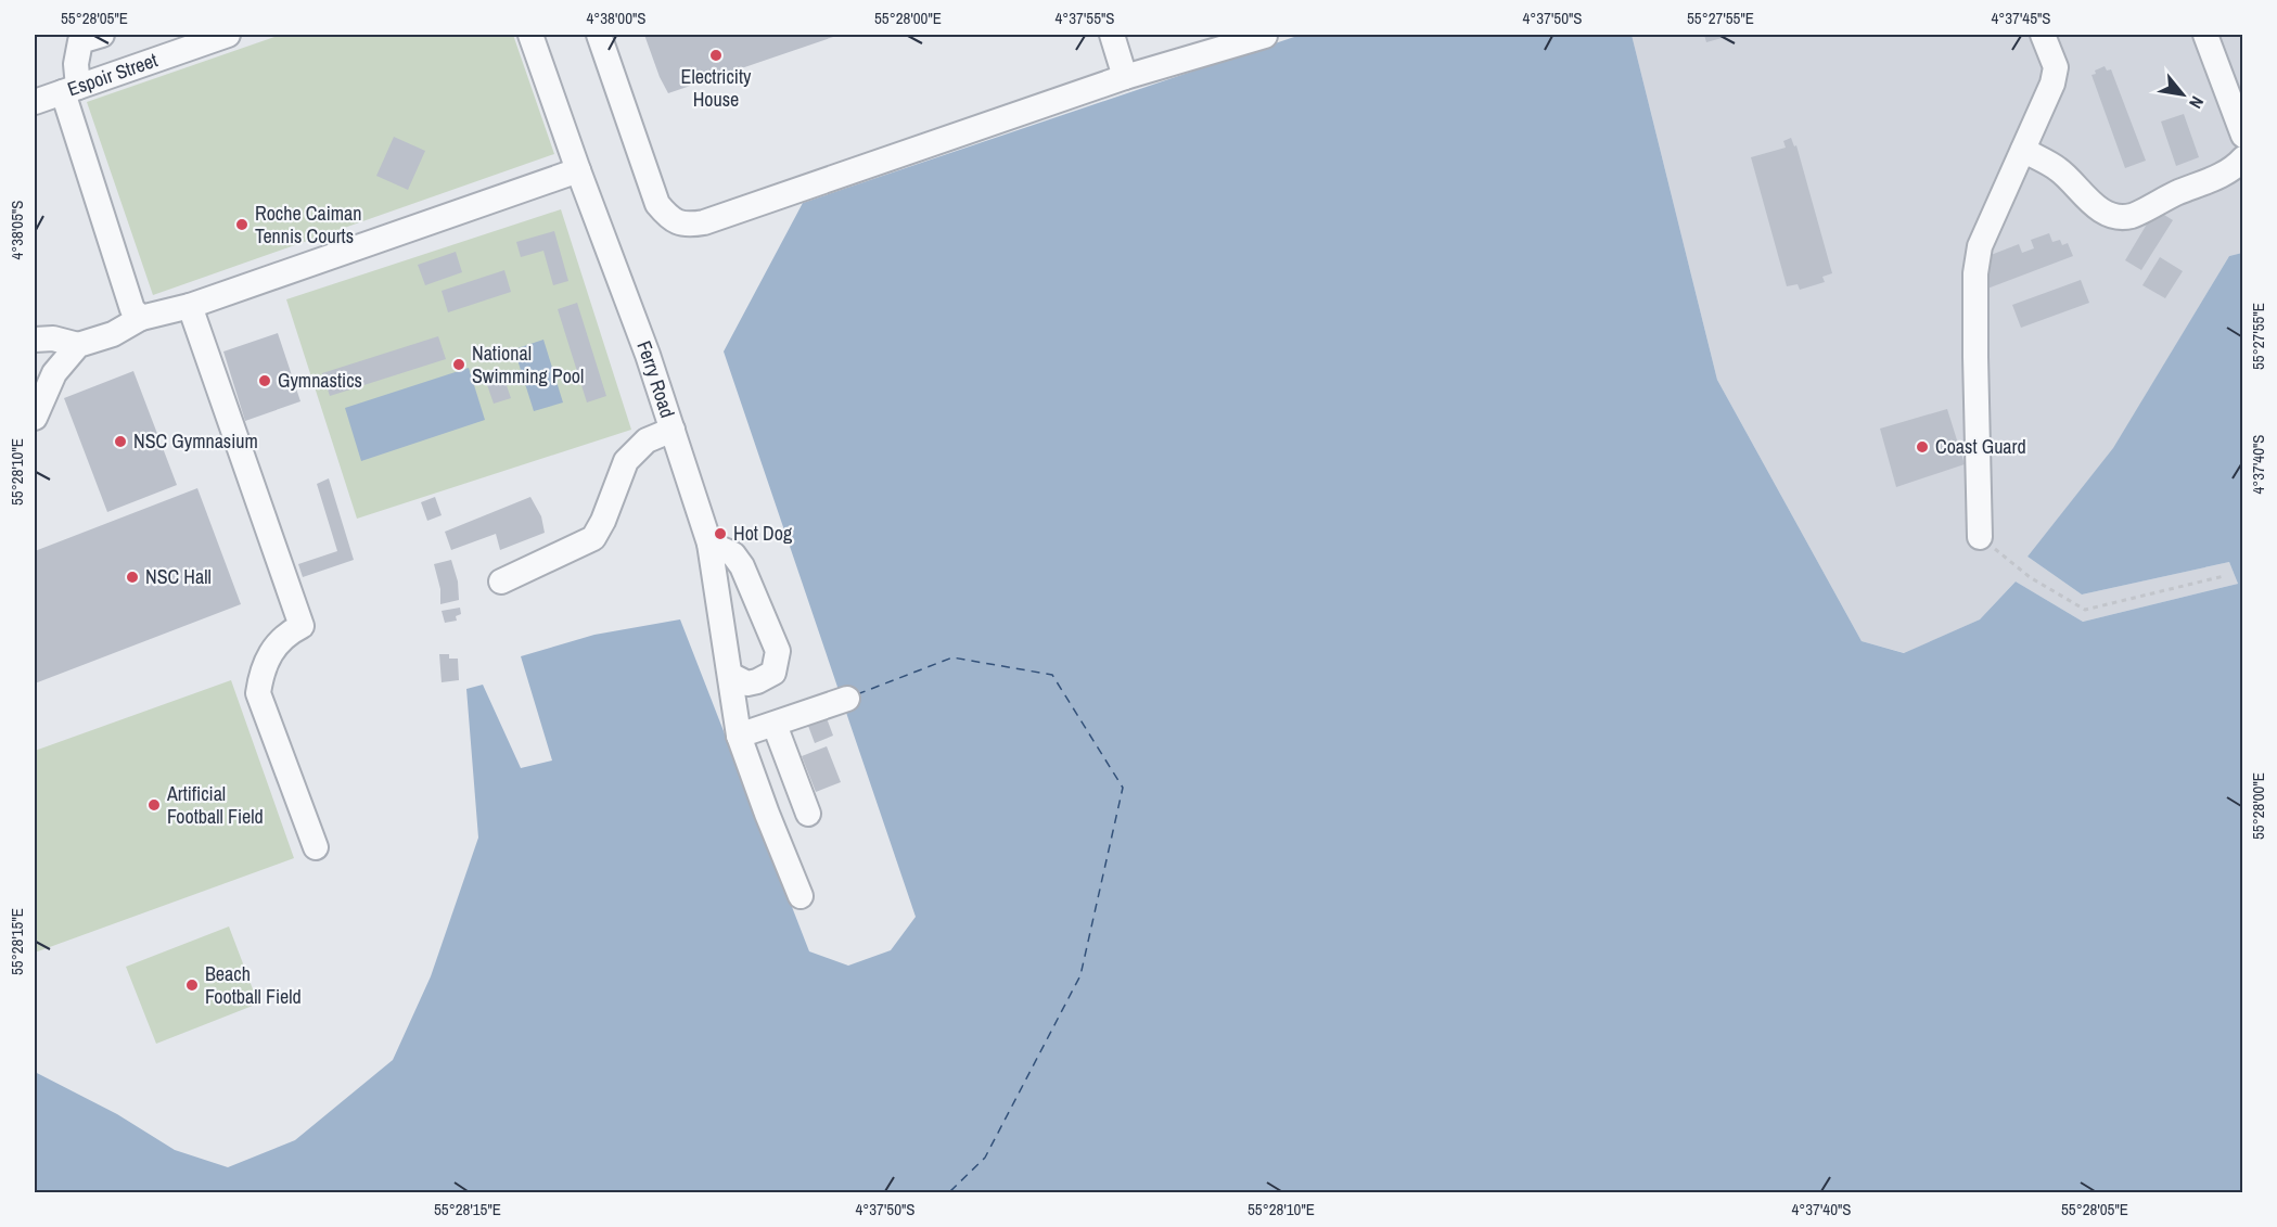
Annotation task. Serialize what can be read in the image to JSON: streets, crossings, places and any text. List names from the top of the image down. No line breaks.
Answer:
{"streets":{"street":["Espoir Street","Ferry Road"]},"places":["Electricity House","Roche Caiman Tennis Courts","National Swimming Pool","Gymnastics","NSC Gymnasium","Coast Guard","Hot Dog","NSC Hall","Artificial Football Field","Beach Football Field"],"north":"bottom right","coordinates":["55°28'05\"E","4°38'00\"S","55°28'00\"E","4°37'55\"S","4°37'50\"S","55°27'55\"E","4°37'45\"S","4°38'05\"S","4°37'40\"S","55°28'10\"E","55°28'15\"E"]}
